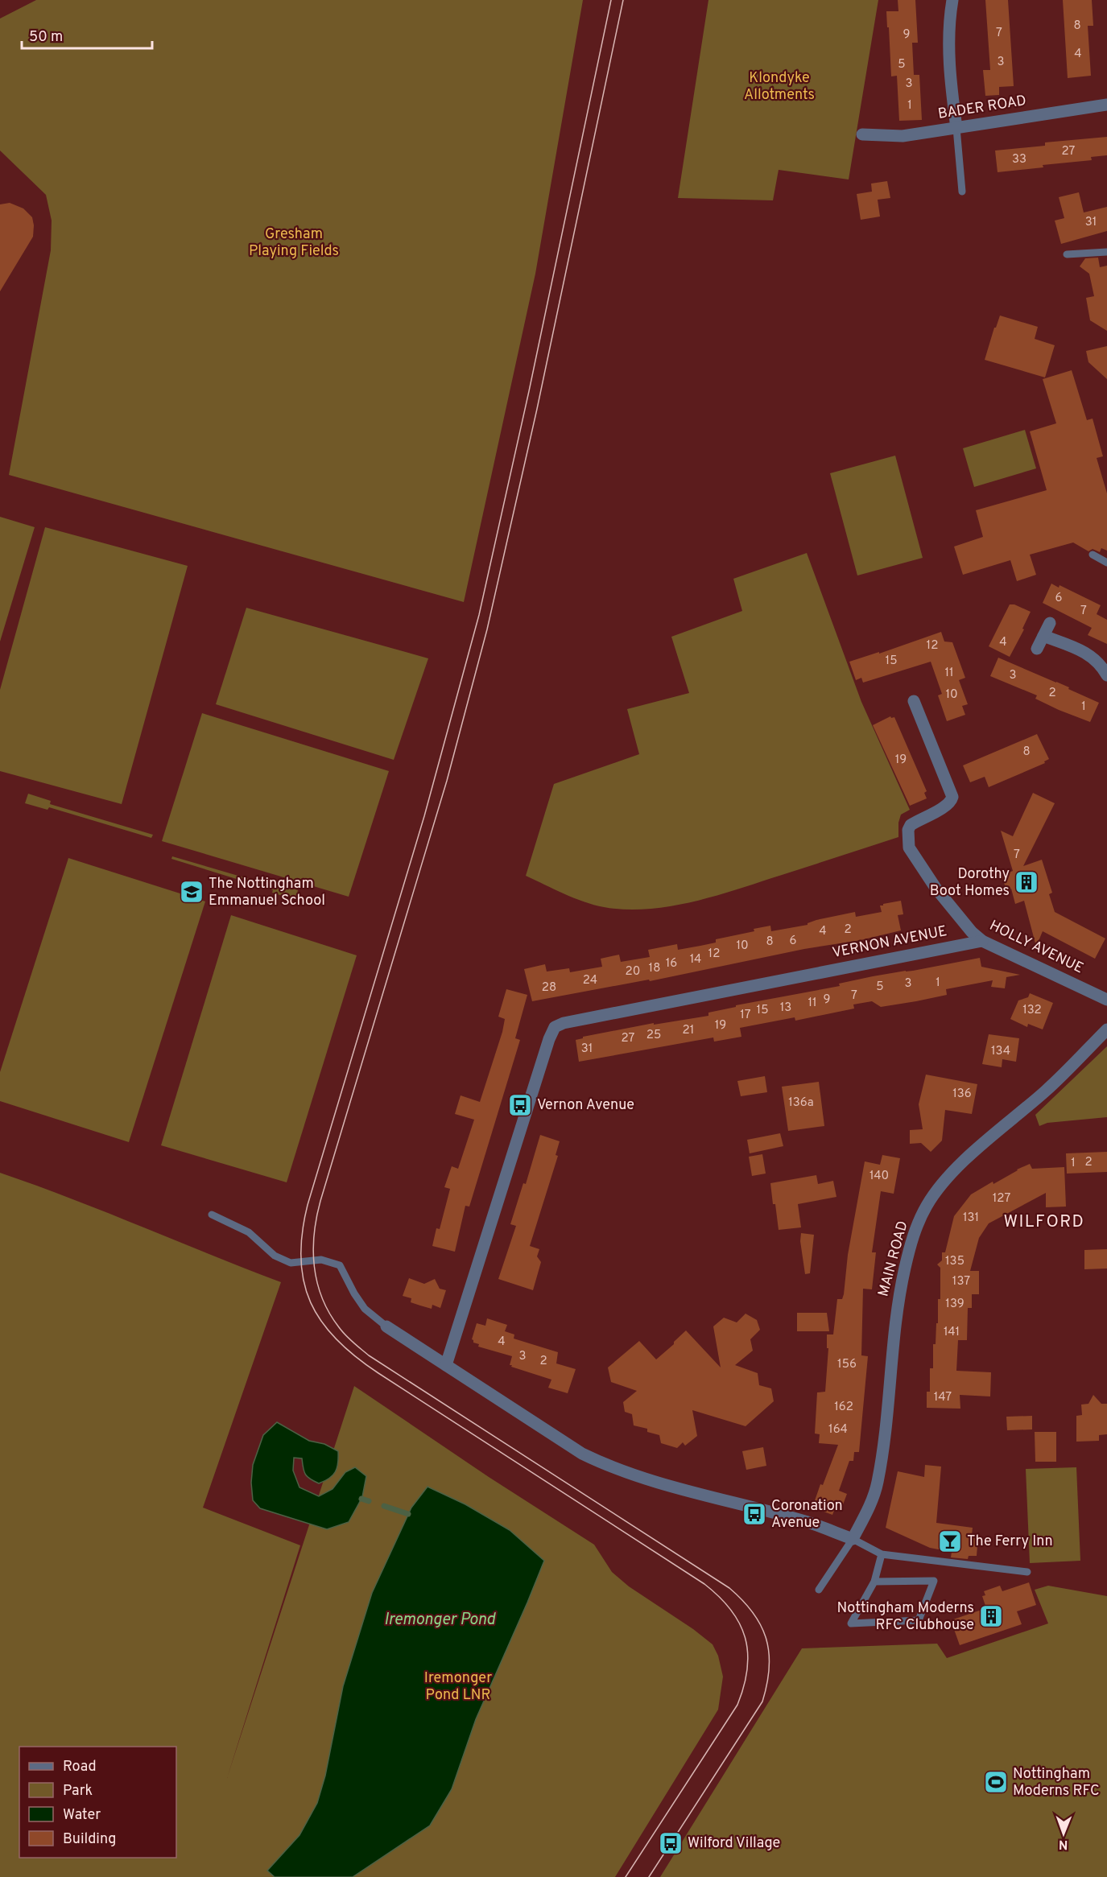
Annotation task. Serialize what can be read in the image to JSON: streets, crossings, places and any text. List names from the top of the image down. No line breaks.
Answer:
{"streets":{"street":["BADER ROAD","VERNON AVENUE","HOLLY AVENUE","MAIN ROAD"]},"crossings":[["VERNON AVENUE","HOLLY AVENUE"]],"districts":["WILFORD"],"water":["Iremonger Pond"],"parks":["Klondyke Allotments","Gresham Playing Fields","Iremonger Pond LNR"],"places":{"building":["Dorothy Boot Homes","Nottingham Moderns RFC Clubhouse"],"school or university":["The Nottingham Emmanuel School"],"bus stop":["Vernon Avenue","Coronation Avenue","Wilford Village"],"bar":["The Ferry Inn"],"sports":["Nottingham Moderns RFC"]},"house_numbers":["8","7","9","4","3","5","3","1","27","33","31","6","7","4","12","15","11","3","2","10","1","8","19","7","2","4","6","8","10","12","14","16","18","20","24","1","3","5","28","7","9","11","13","15","132","17","19","21","25","27","31","134","136","136a","2","1","140","127","131","135","137","139","141","4","3","2","156","147","162","164"],"legend":["Road","Park","Water","Building"],"scale_bar":"50 m","north":"bottom"}
